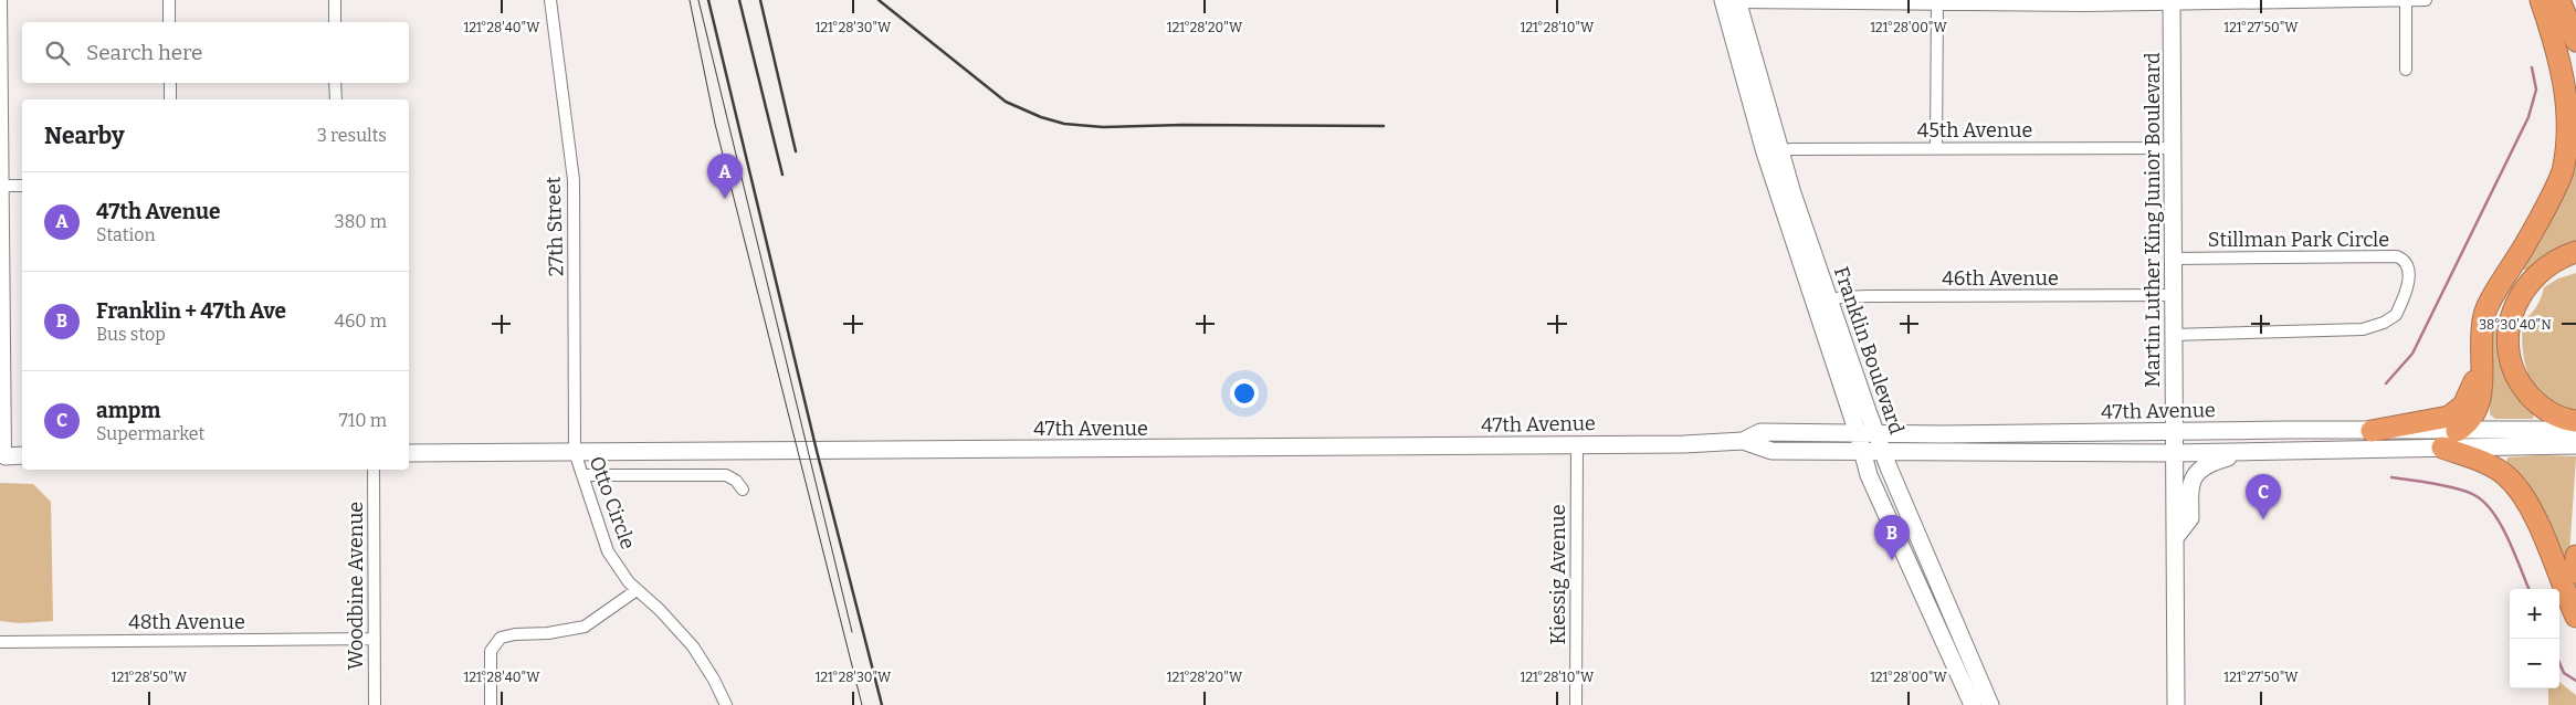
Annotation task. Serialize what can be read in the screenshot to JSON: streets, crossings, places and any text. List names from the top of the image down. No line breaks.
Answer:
{"streets":{"main road":["Martin Luther King Junior Boulevard","Franklin Boulevard","47th Avenue"],"street":["45th Avenue","27th Street","Stillman Park Circle","46th Avenue","Otto Circle","Kiessig Avenue","Woodbine Avenue","48th Avenue"]},"crossings":[["45th Avenue","Martin Luther King Junior Boulevard"],["45th Avenue","Franklin Boulevard"],["Martin Luther King Junior Boulevard","Stillman Park Circle"],["Martin Luther King Junior Boulevard","46th Avenue"],["Martin Luther King Junior Boulevard","47th Avenue"],["27th Street","47th Avenue"],["27th Street","Otto Circle"],["46th Avenue","Franklin Boulevard"],["Franklin Boulevard","47th Avenue"],["47th Avenue","Otto Circle"],["47th Avenue","Kiessig Avenue"],["Woodbine Avenue","48th Avenue"]],"page":{"search":"Search here","heading":["Nearby","3 results"],"pins":["A","C","B"],"list":[{"mark":"A","name":"47th Avenue","note":"Station","value":"380 m"},{"mark":"B","name":"Franklin + 47th Ave","note":"Bus stop","value":"460 m"},{"mark":"C","name":"ampm","note":"Supermarket","value":"710 m"}],"map_buttons":["+","−"]},"coordinates":["121°28'40\"W","121°28'30\"W","121°28'20\"W","121°28'10\"W","121°28'00\"W","121°27'50\"W","38°30'40\"N","121°28'50\"W"]}
